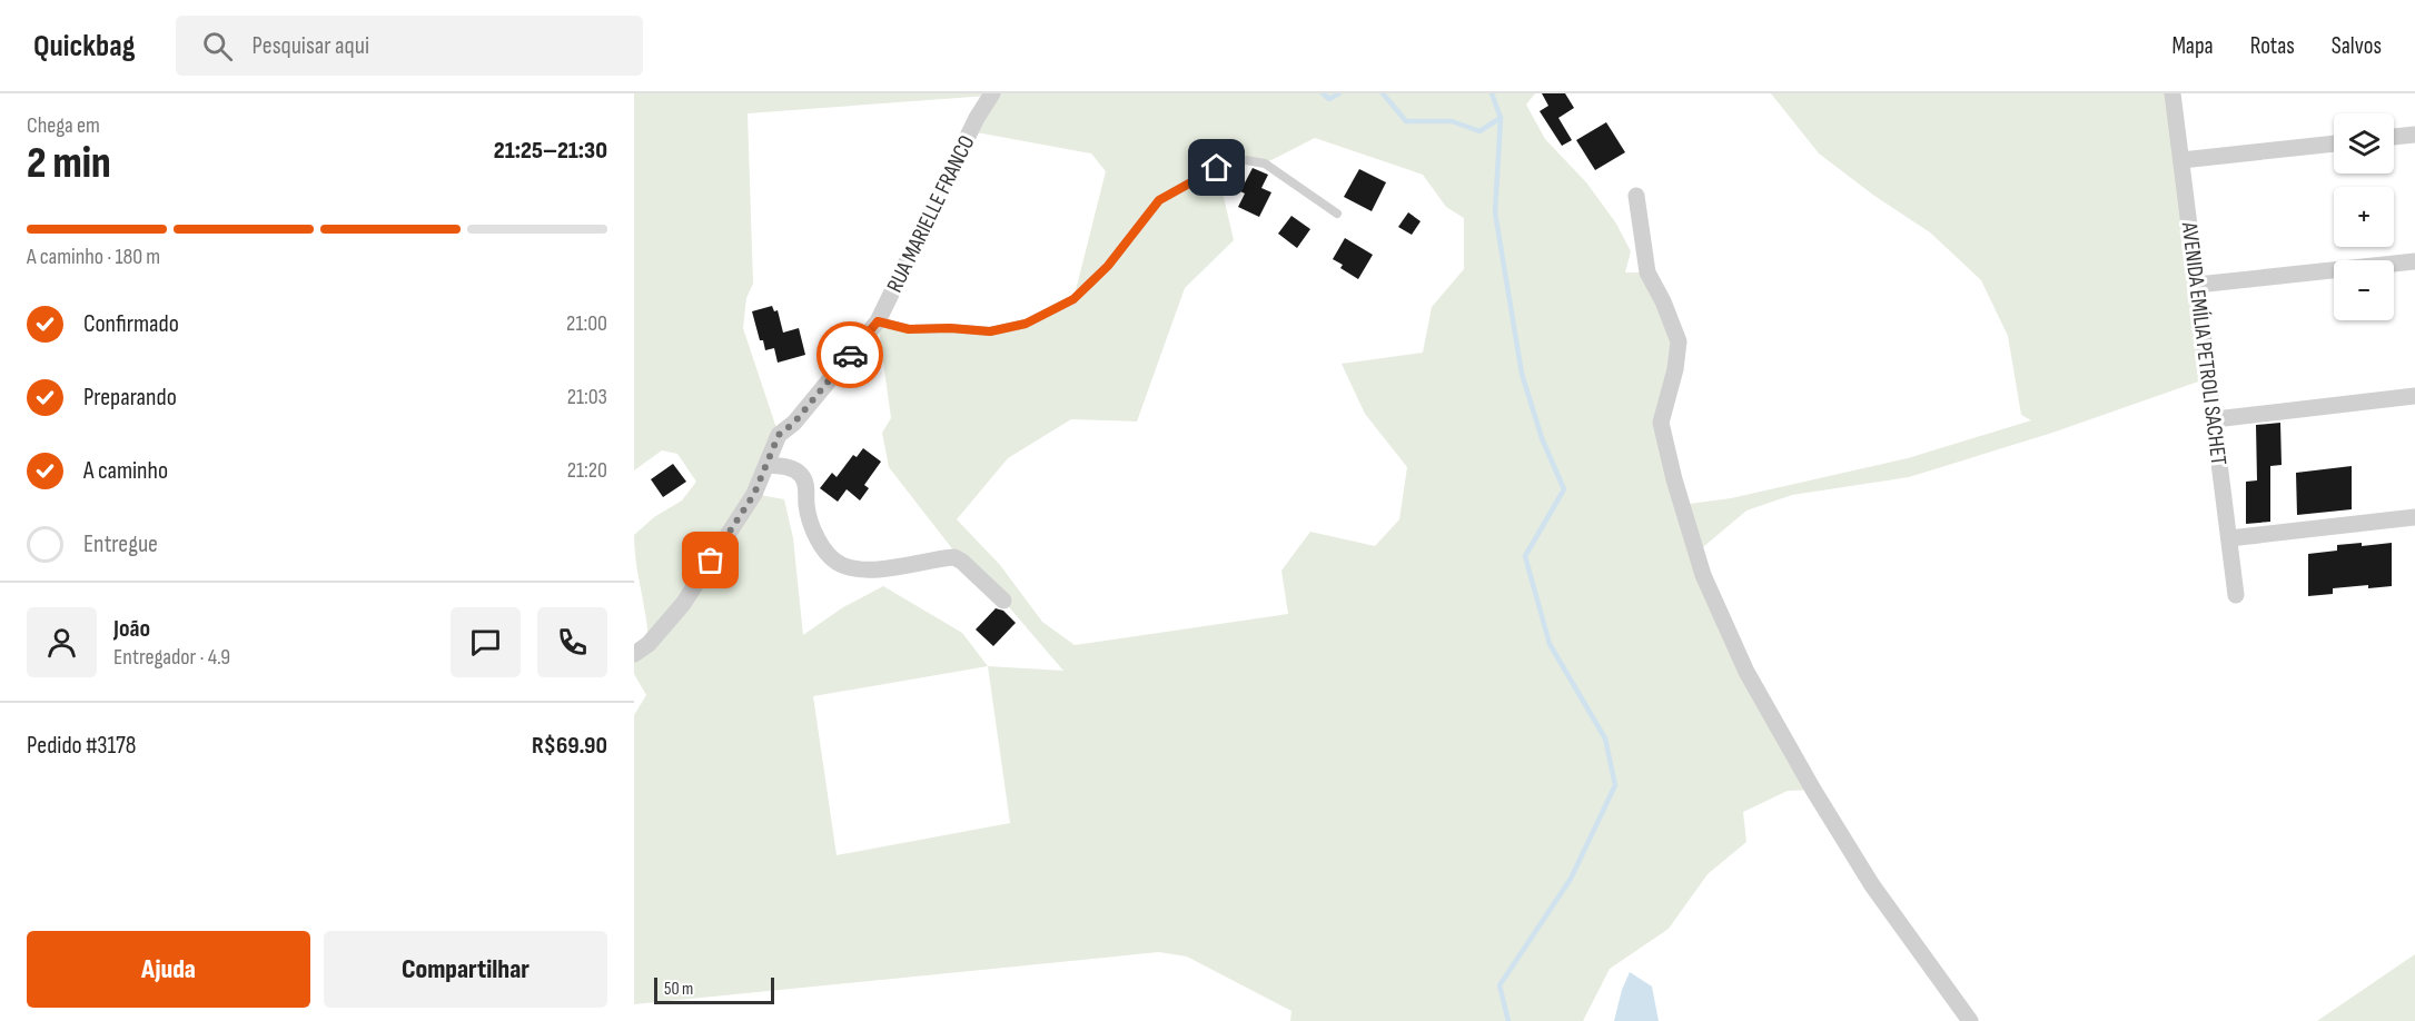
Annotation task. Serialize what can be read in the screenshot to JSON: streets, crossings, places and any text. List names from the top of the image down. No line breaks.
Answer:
{"streets":{"street":["RUA MARIELLE FRANCO","AVENIDA EMÍLIA PETROLI SACHET"]},"scale_bar":"50 m","page":{"header":"Quickbag","search":"Pesquisar aqui","nav":["Mapa","Rotas","Salvos"],"heading":["2 min","Chega em","21:25–21:30"],"panel":["João","Entregador · 4.9","Pedido #3178","R$69.90"],"map_buttons":["+","−"],"bar":"A caminho · 180 m","list":[["Confirmado","21:00"],["Preparando","21:03"],["A caminho","21:20"],"Entregue"],"buttons":["Ajuda","Compartilhar"],"scale":"50 m"}}
